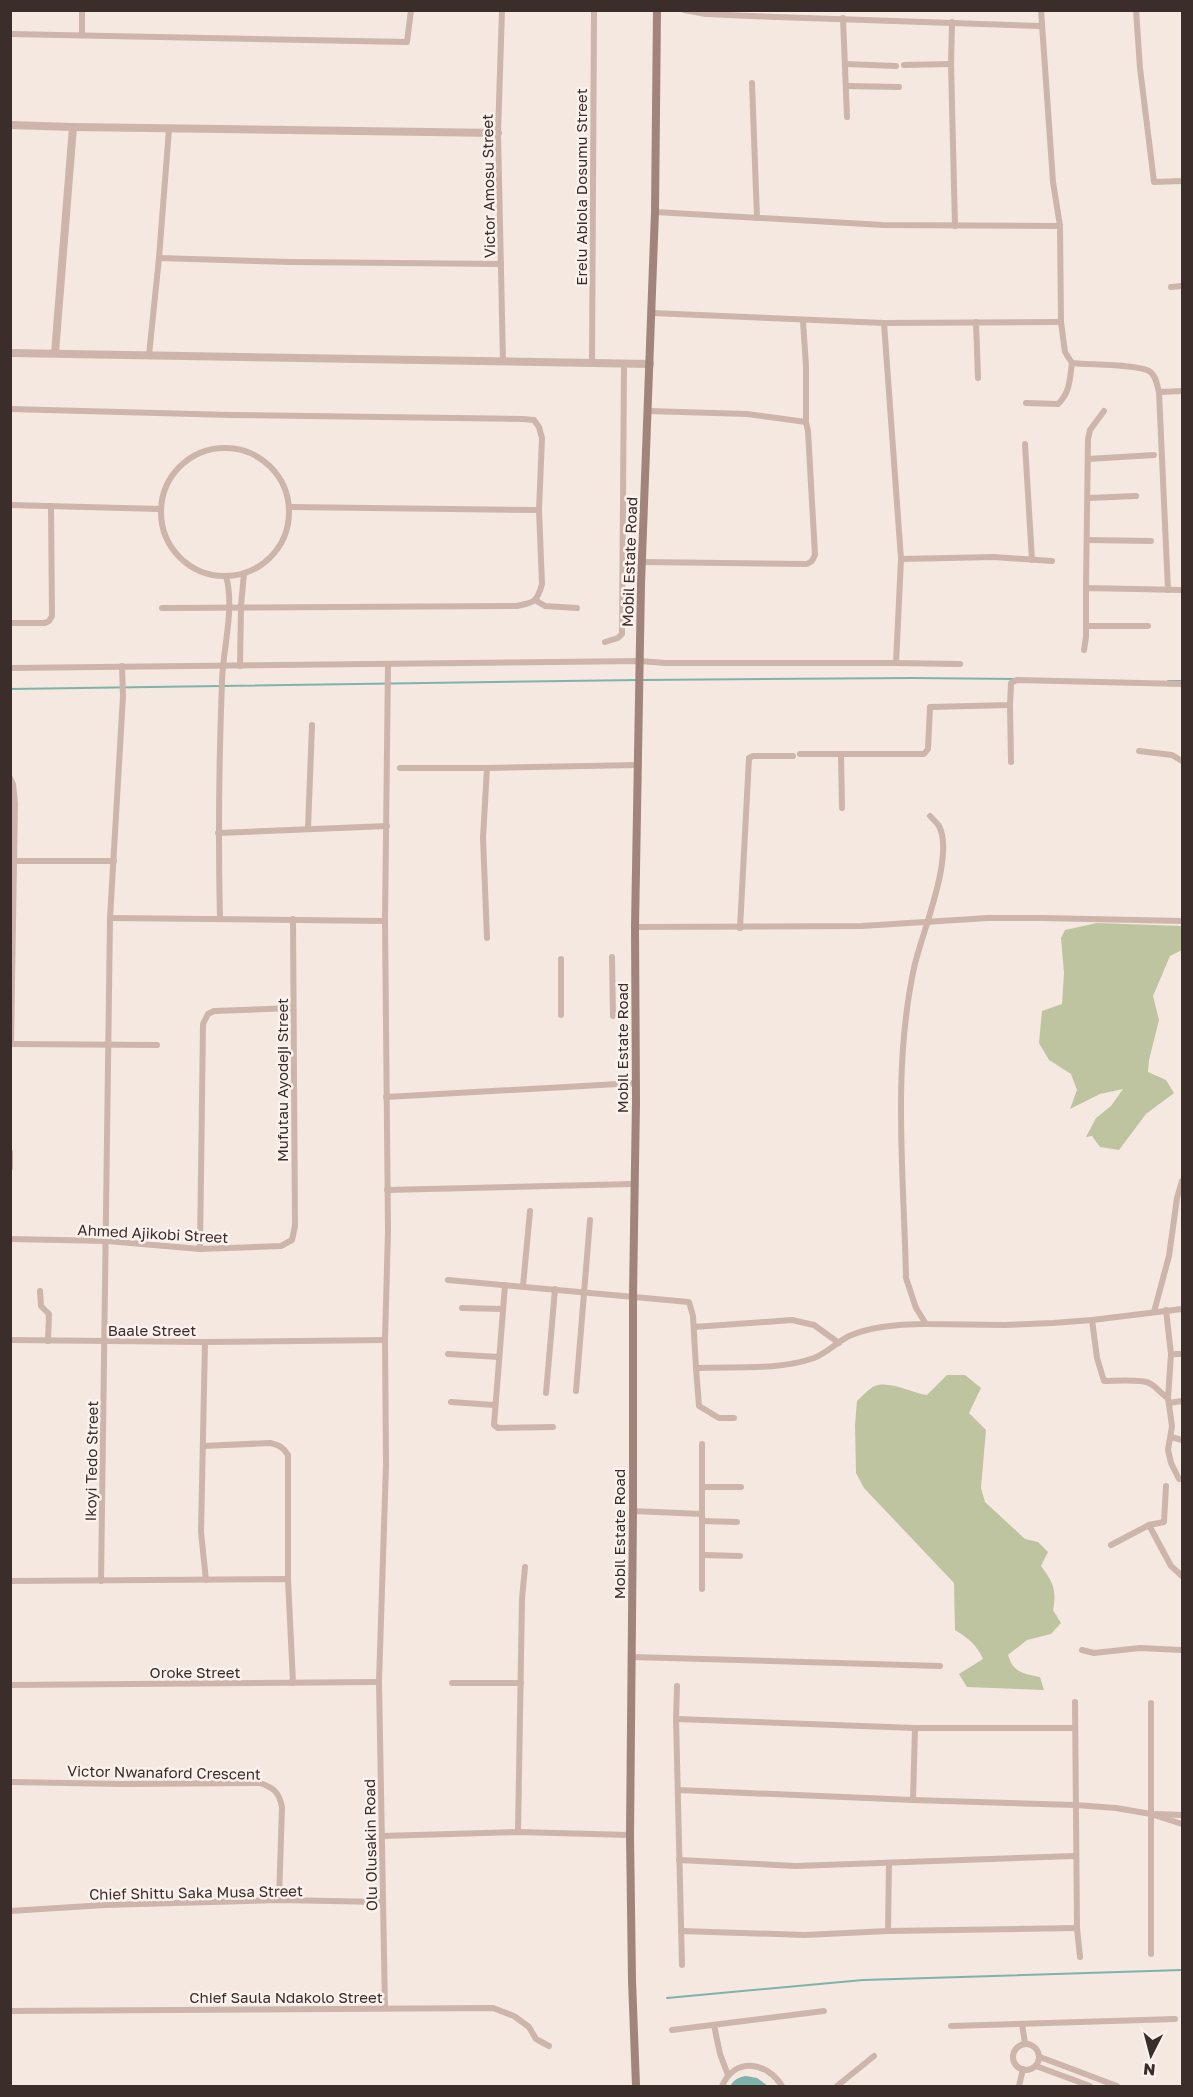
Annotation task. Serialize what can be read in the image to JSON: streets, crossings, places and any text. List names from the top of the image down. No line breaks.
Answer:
{"streets":{"main road":["Mobil Estate Road"],"street":["Victor Amosu Street","Erelu Abiola Dosumu Street","Mufutau Ayodeji Street","Ahmed Ajikobi Street","Baale Street","Ikoyi Tedo Street","Oroke Street","Victor Nwanaford Crescent","Olu Olusakin Road","Chief Shittu Saka Musa Street","Chief Saula Ndakolo Street"]},"crossings":[["Mufutau Ayodeji Street","Ahmed Ajikobi Street"],["Ahmed Ajikobi Street","Ikoyi Tedo Street"],["Baale Street","Ikoyi Tedo Street"],["Baale Street","Olu Olusakin Road"],["Oroke Street","Olu Olusakin Road"],["Victor Nwanaford Crescent","Chief Shittu Saka Musa Street"],["Olu Olusakin Road","Chief Shittu Saka Musa Street"],["Olu Olusakin Road","Chief Saula Ndakolo Street"]],"north":"bottom"}
